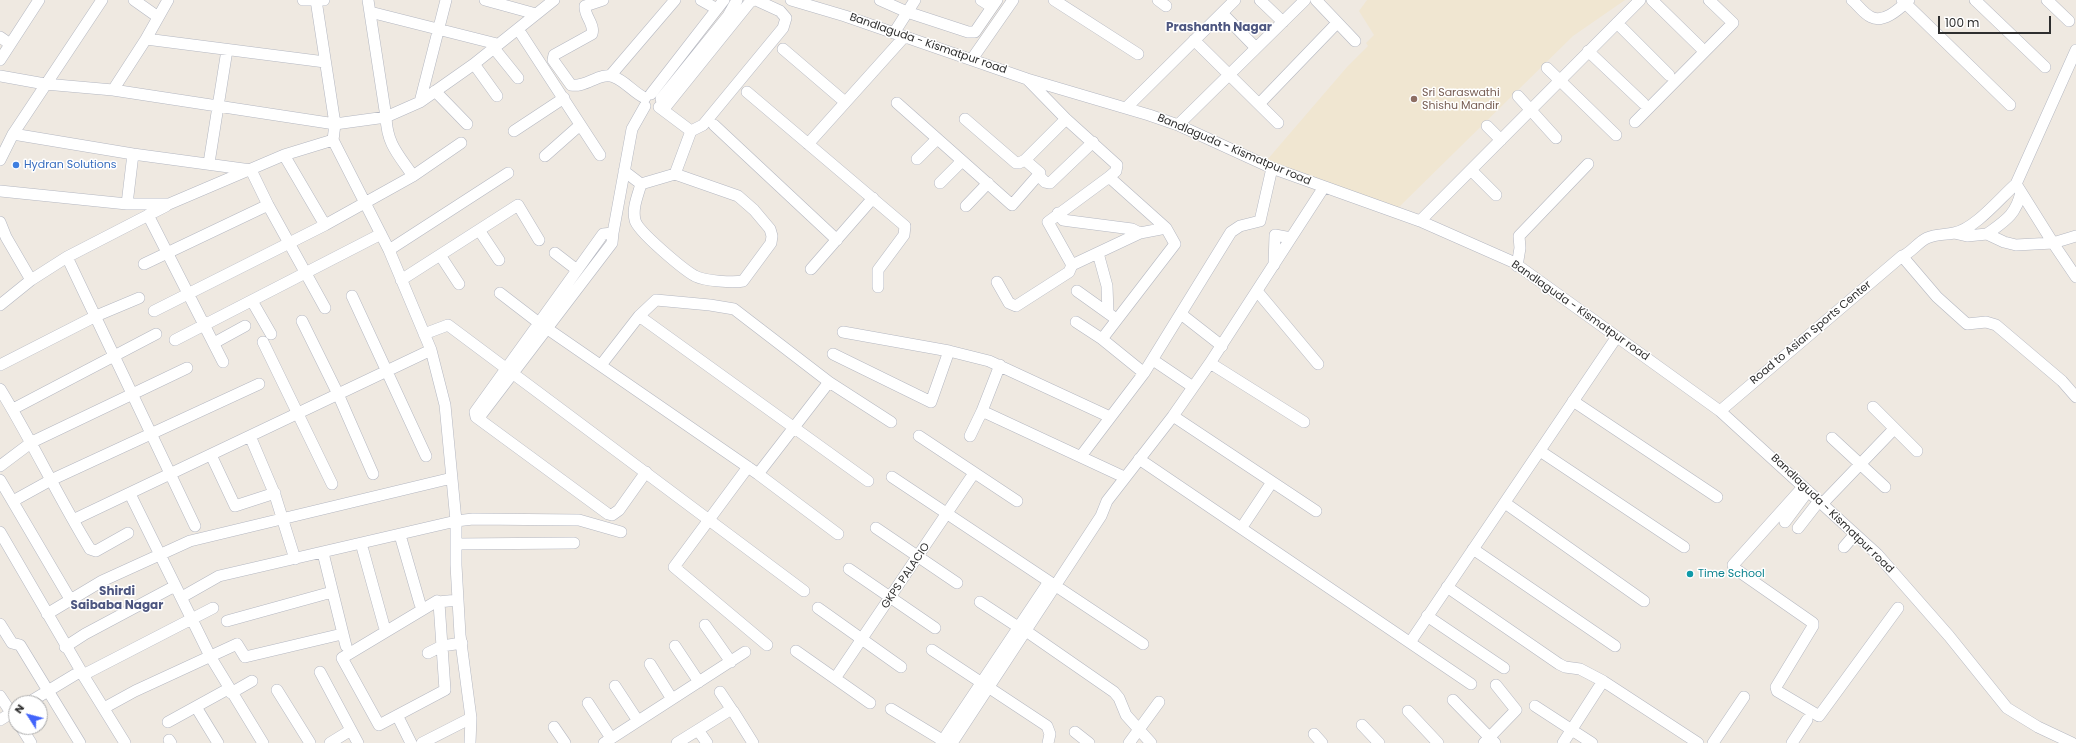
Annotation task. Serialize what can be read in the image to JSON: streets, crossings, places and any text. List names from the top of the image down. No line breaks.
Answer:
{"streets":{"street":["Bandlaguda - Kismatpur road","Road to Asian Sports Center","GKPS PALACIO"]},"crossings":[["Bandlaguda - Kismatpur road","Road to Asian Sports Center"]],"districts":["Prashanth Nagar","Shirdi Saibaba Nagar"],"places":["Sri Saraswathi Shishu Mandir","Hydran Solutions","Time School"],"scale_bar":"100 m","north":"top left"}
